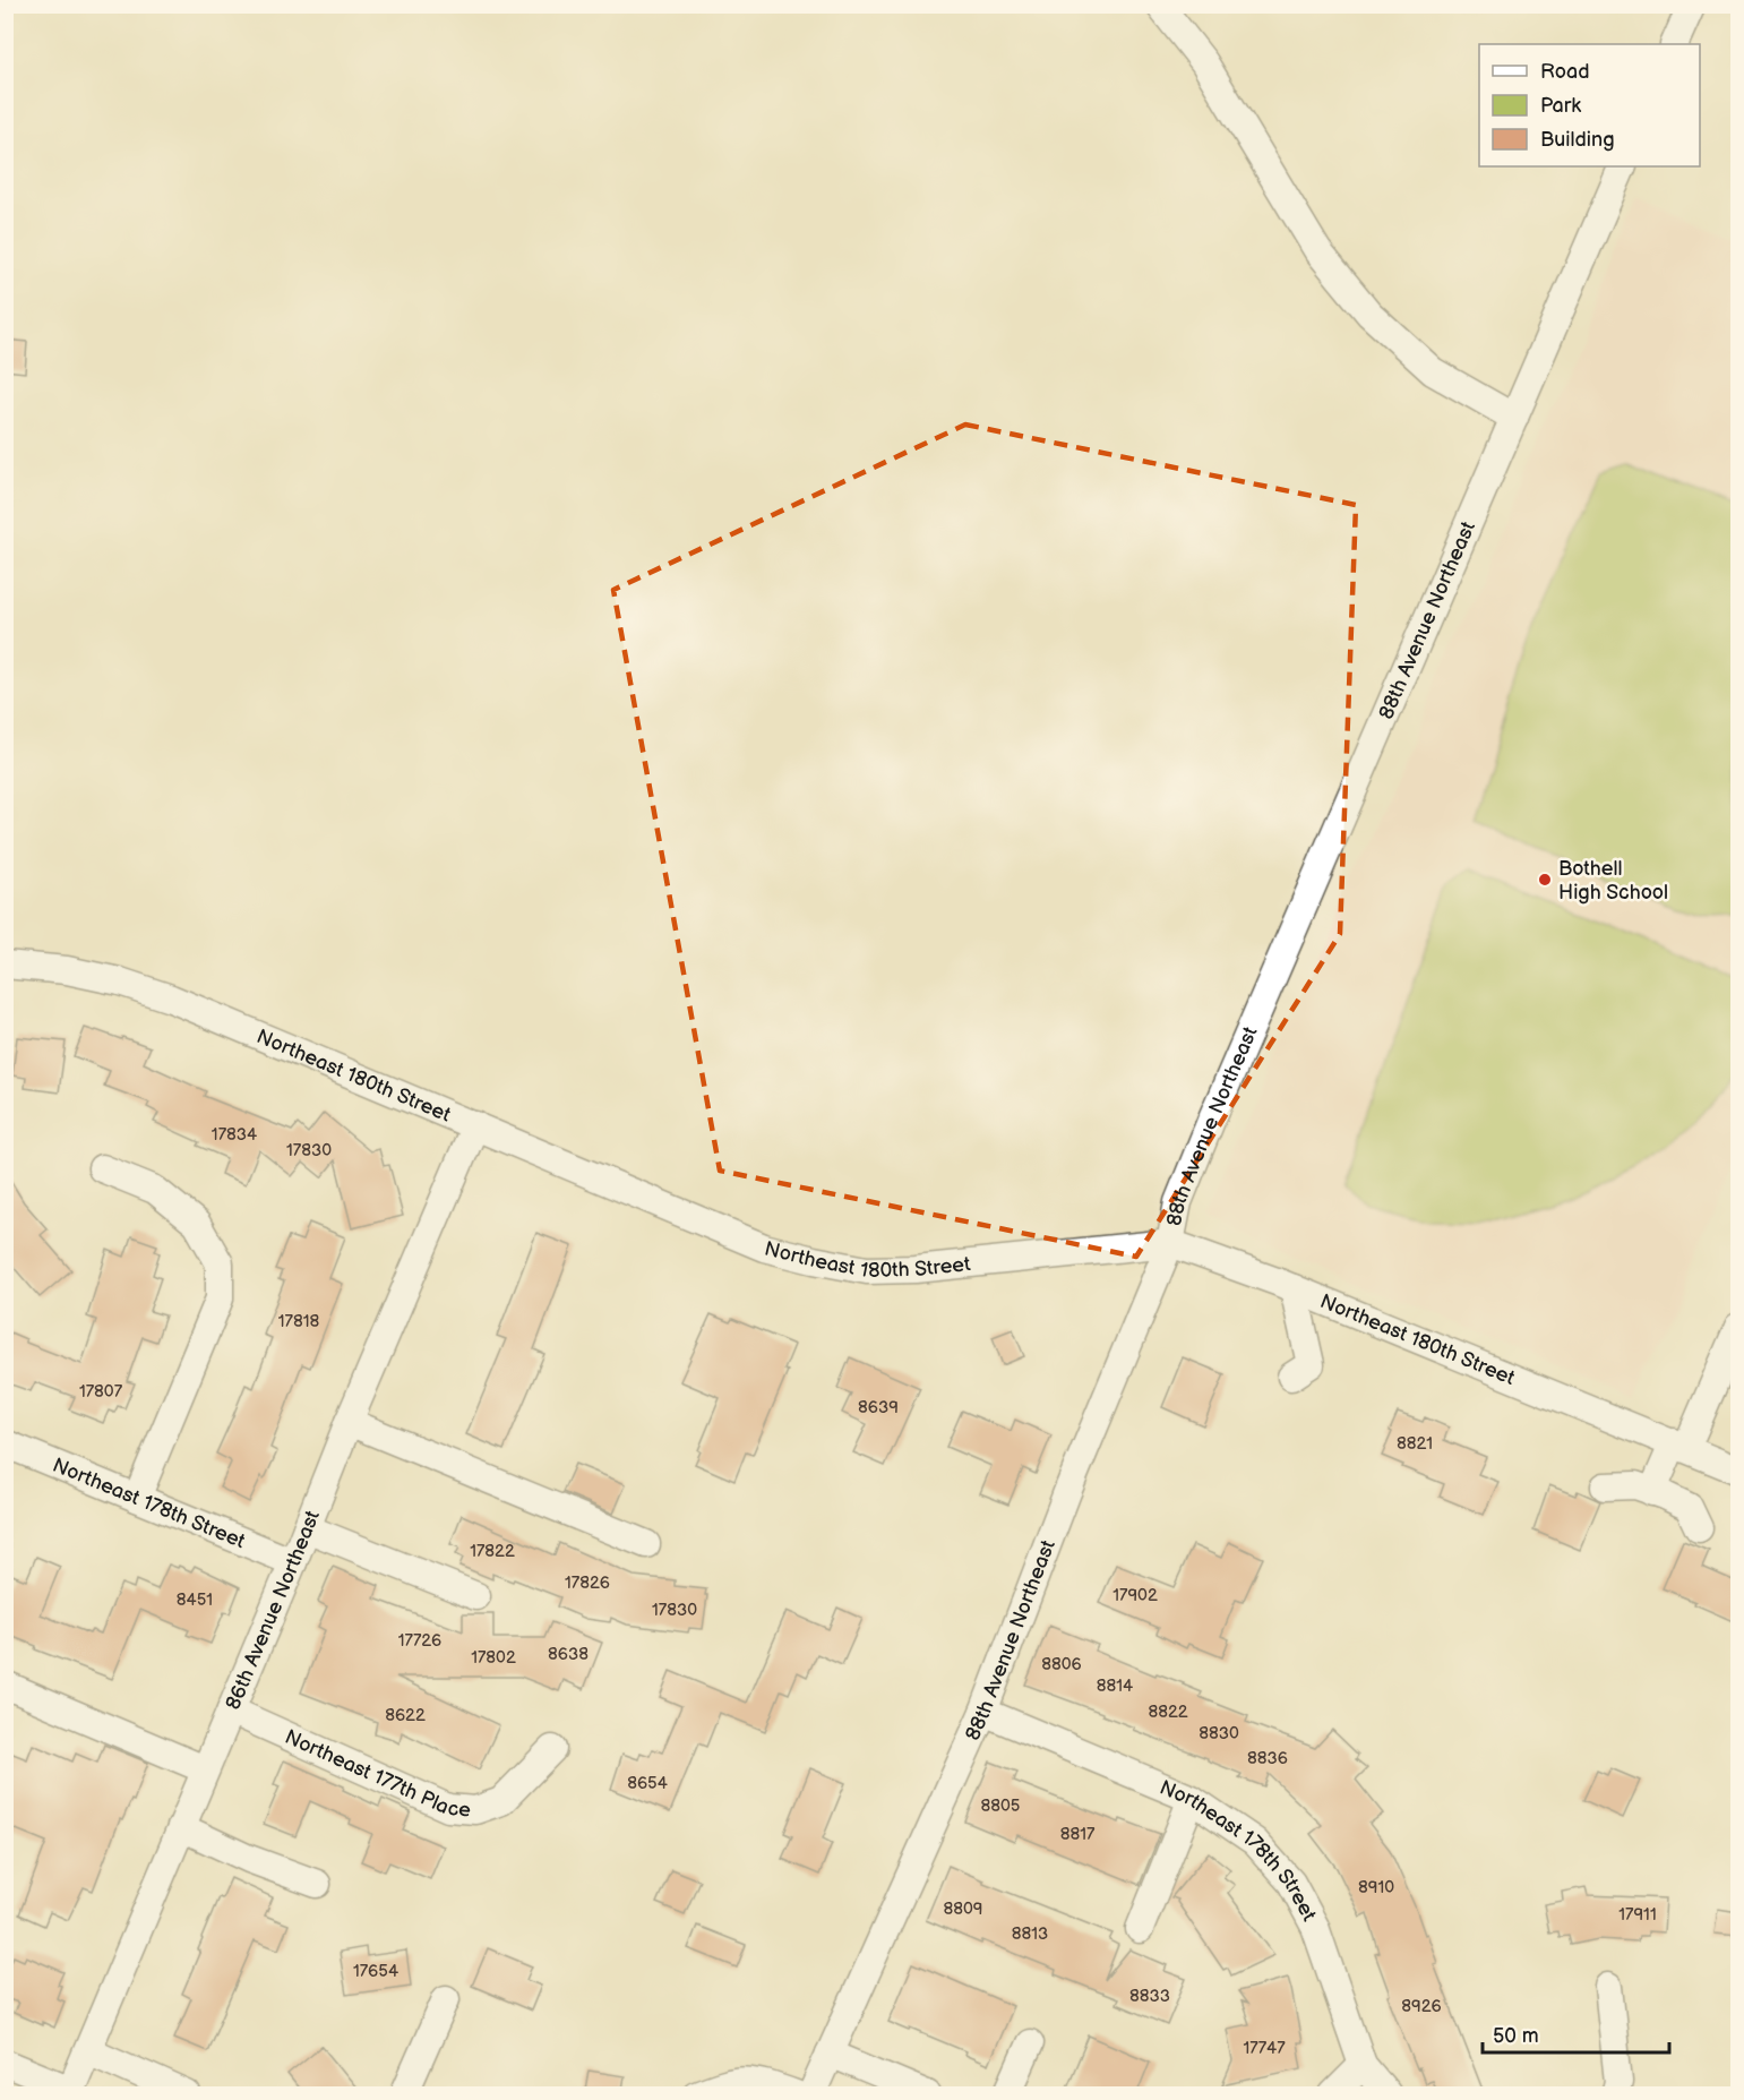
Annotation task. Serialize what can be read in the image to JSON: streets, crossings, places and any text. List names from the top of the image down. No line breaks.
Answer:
{"streets":{"street":["88th Avenue Northeast","Northeast 180th Street","Northeast 178th Street","86th Avenue Northeast","Northeast 177th Place"]},"crossings":[["88th Avenue Northeast","Northeast 180th Street"],["88th Avenue Northeast","Northeast 178th Street"],["Northeast 180th Street","86th Avenue Northeast"],["Northeast 178th Street","86th Avenue Northeast"],["86th Avenue Northeast","Northeast 177th Place"]],"places":["Bothell High School"],"house_numbers":["17834","17830","17818","17807","8639","8821","17822","17826","17902","8451","17830","17726","8638","17802","8806","8814","8822","8622","8830","8836","8654","8805","8817","8910","8809","17911","8813","17654","8833","8926","17747"],"legend":["Road","Park","Building"],"scale_bar":"50 m"}
